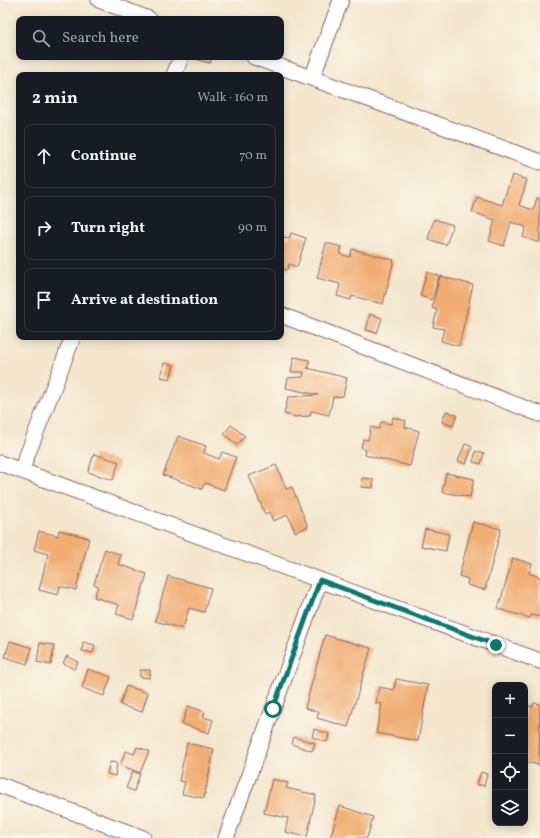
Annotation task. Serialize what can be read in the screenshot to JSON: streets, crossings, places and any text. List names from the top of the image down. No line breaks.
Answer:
{"page":{"search":"Search here","heading":["2 min","Walk · 160 m"],"list":[["Continue","70 m"],["Turn right","90 m"],"Arrive at destination"],"map_buttons":["+","−"]}}
